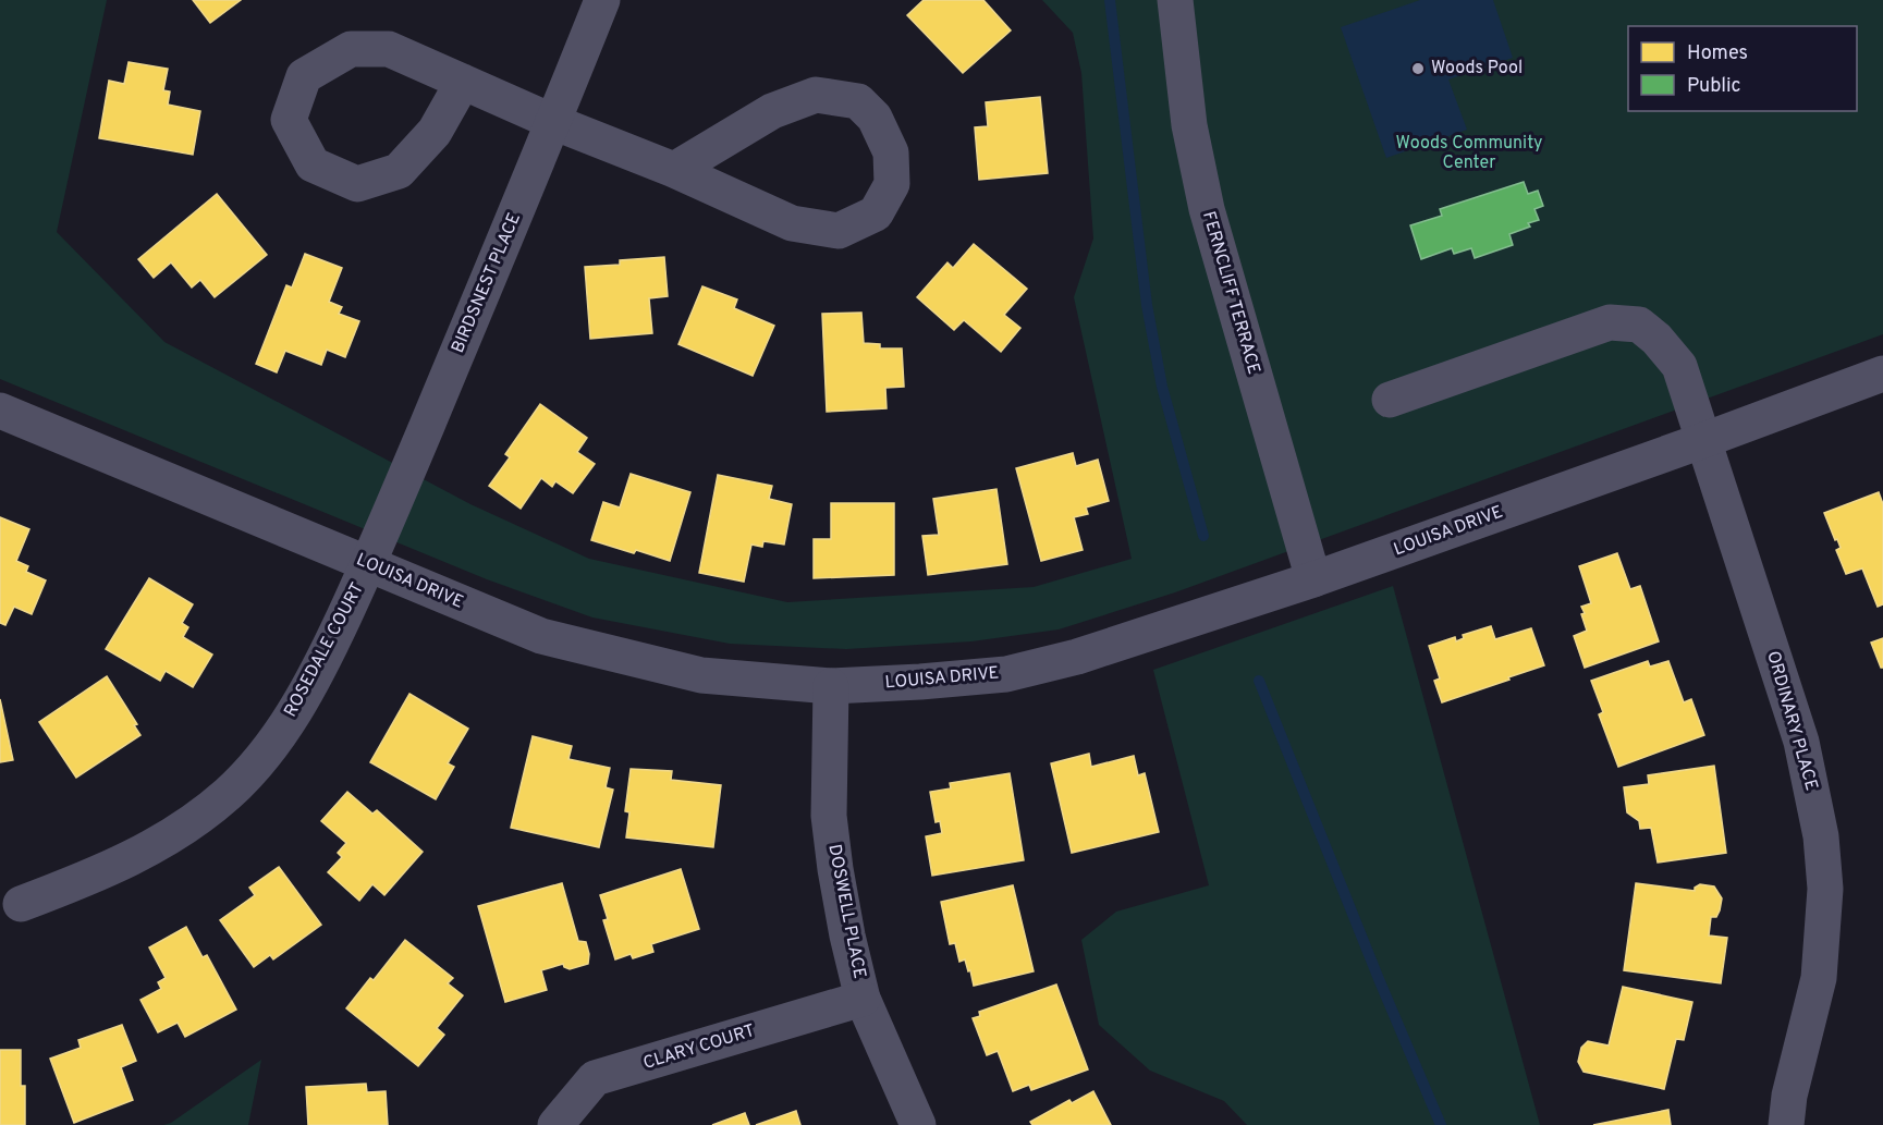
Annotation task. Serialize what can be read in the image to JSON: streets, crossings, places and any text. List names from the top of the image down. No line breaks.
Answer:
{"streets":{"street":["BIRDSNEST PLACE","FERNCLIFF TERRACE","LOUISA DRIVE","ROSEDALE COURT","ORDINARY PLACE","DOSWELL PLACE","CLARY COURT"]},"crossings":[["BIRDSNEST PLACE","LOUISA DRIVE"],["BIRDSNEST PLACE","ROSEDALE COURT"],["FERNCLIFF TERRACE","LOUISA DRIVE"],["LOUISA DRIVE","ROSEDALE COURT"],["LOUISA DRIVE","ORDINARY PLACE"],["LOUISA DRIVE","DOSWELL PLACE"],["DOSWELL PLACE","CLARY COURT"]],"parks":["Woods Community Center"],"places":["Woods Pool"],"legend":["Homes","Public"]}
